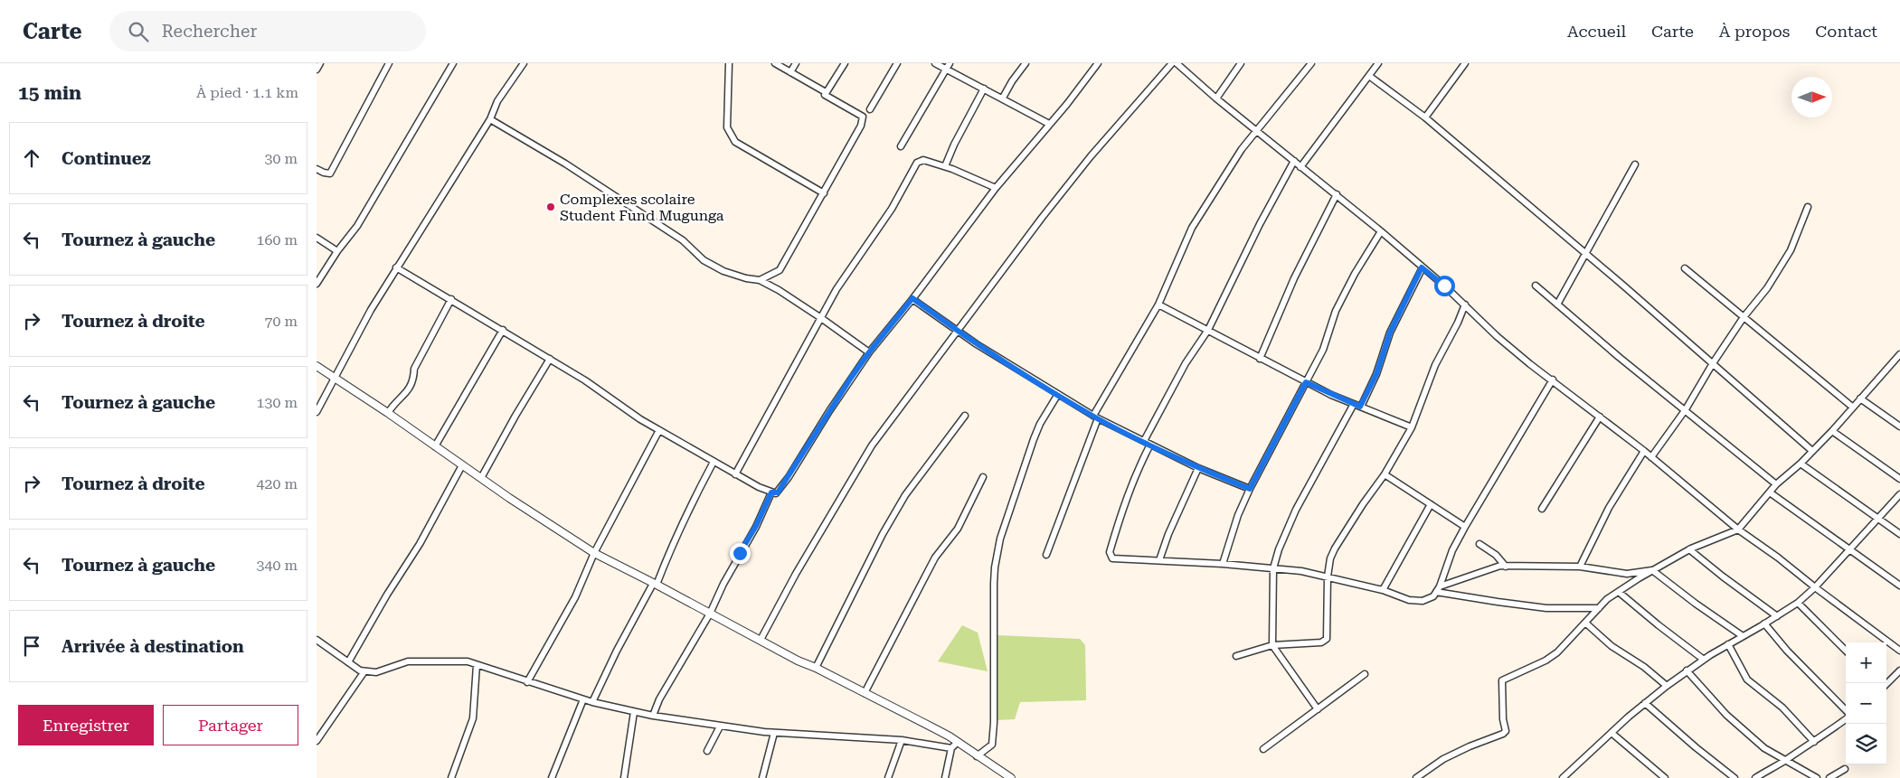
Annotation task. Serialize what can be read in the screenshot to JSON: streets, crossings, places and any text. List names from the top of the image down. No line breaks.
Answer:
{"places":["Complexes scolaire Student Fund Mugunga"],"north":"right","page":{"header":"Carte","search":"Rechercher","nav":["Accueil","Carte","À propos","Contact"],"heading":["15 min","À pied · 1.1 km"],"list":[["Continuez","30 m"],["Tournez à gauche","160 m"],["Tournez à droite","70 m"],["Tournez à gauche","130 m"],["Tournez à droite","420 m"],["Tournez à gauche","340 m"],"Arrivée à destination"],"map_buttons":["+","−"],"buttons":["Enregistrer","Partager"]}}
